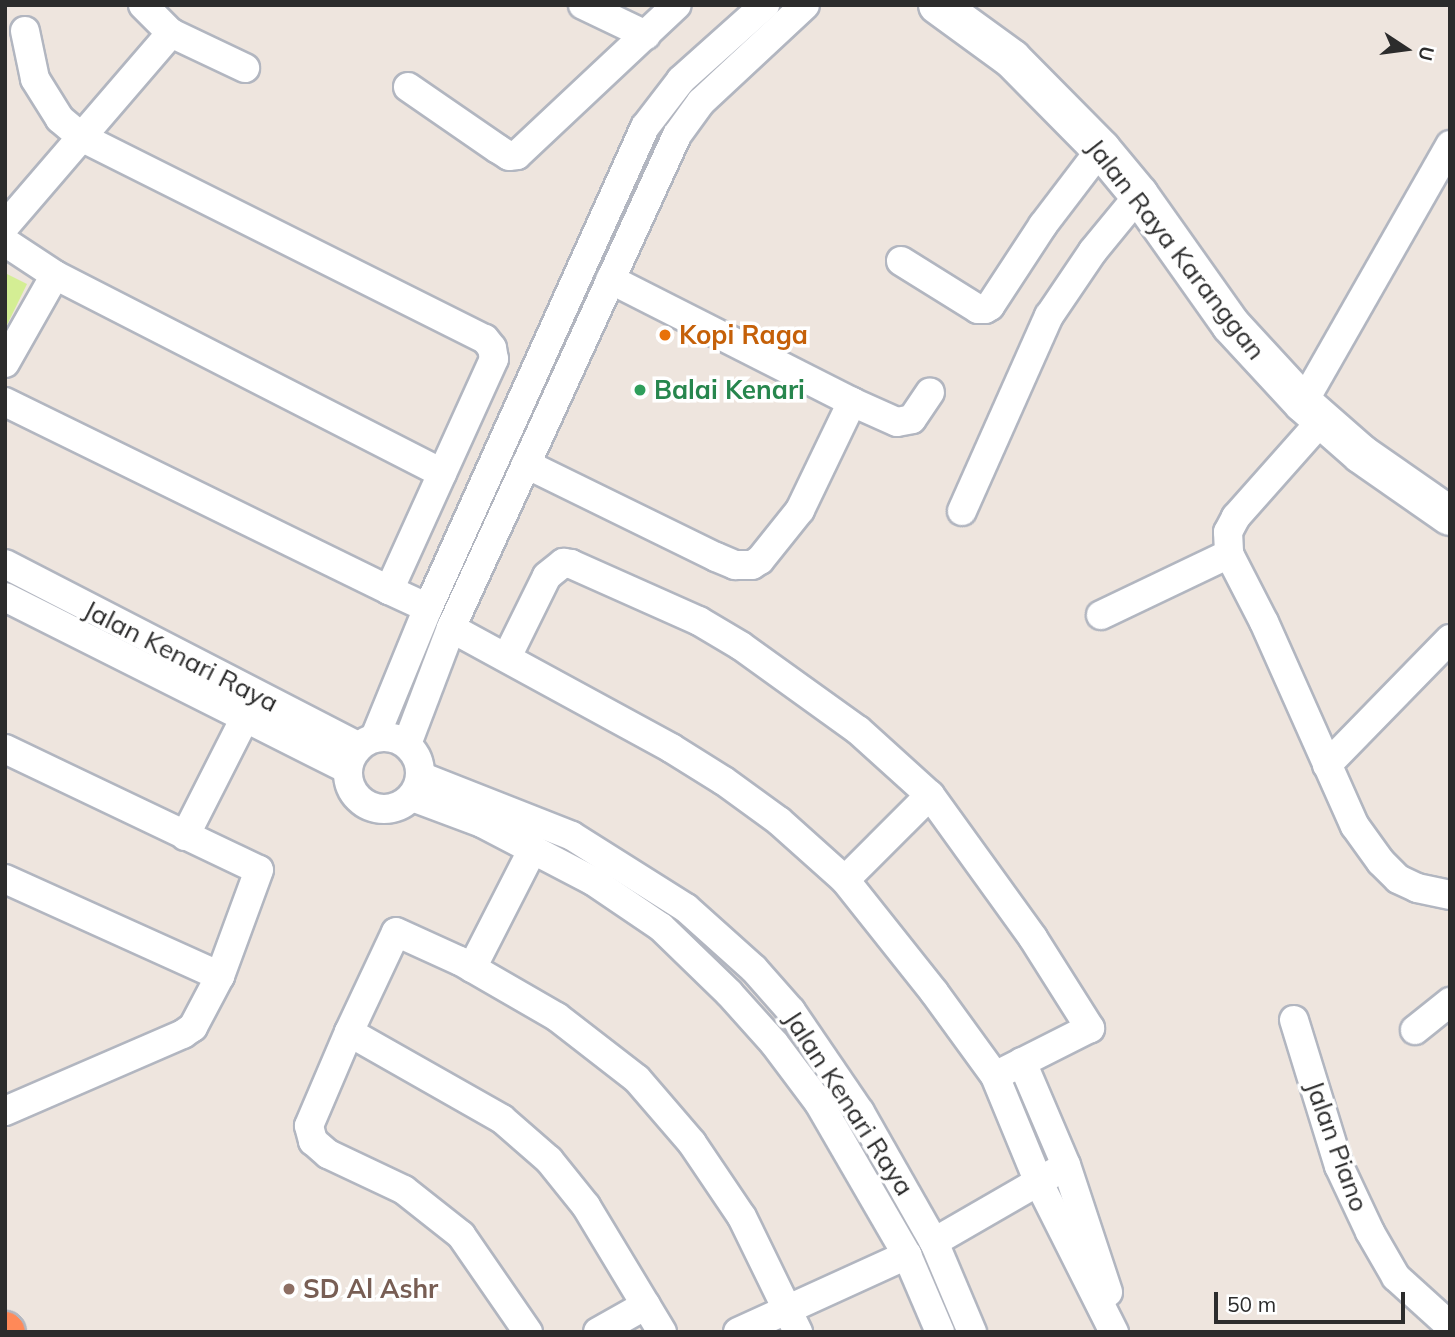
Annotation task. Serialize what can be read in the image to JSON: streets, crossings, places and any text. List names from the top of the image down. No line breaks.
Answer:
{"streets":{"street":["Jalan Raya Karanggan","Jalan Kenari Raya","Jalan Piano"]},"places":["Kopi Raga","Balai Kenari","SD Al Ashr"],"scale_bar":"50 m","north":"right"}
